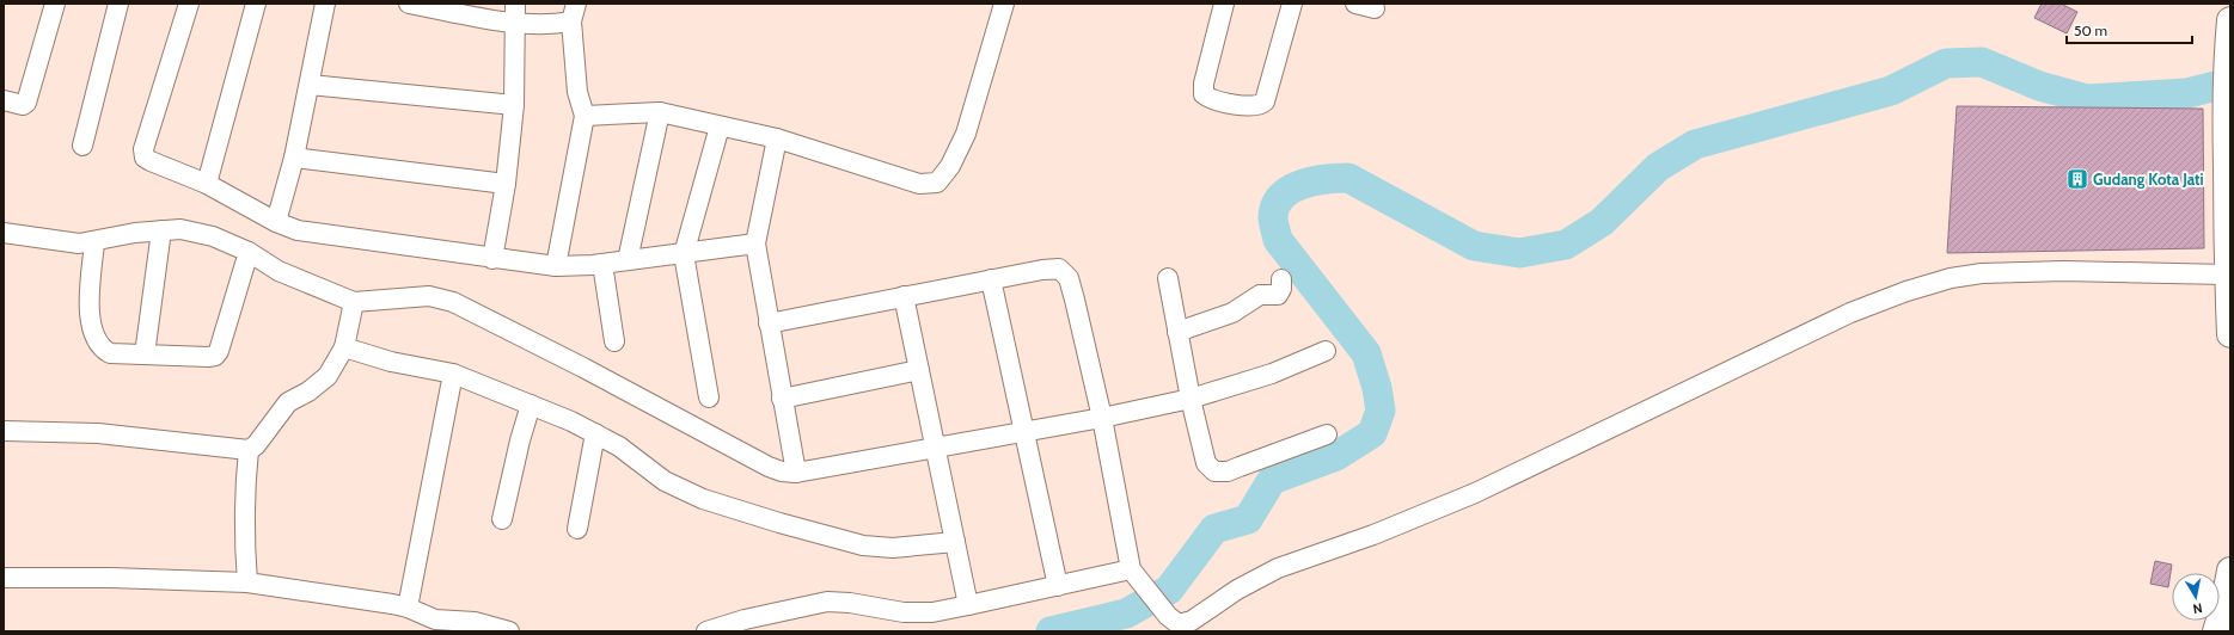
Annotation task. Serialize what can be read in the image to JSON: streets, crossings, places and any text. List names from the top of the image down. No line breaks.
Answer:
{"places":{"building":["Gudang Kota Jati"]},"scale_bar":"50 m","north":"bottom"}
